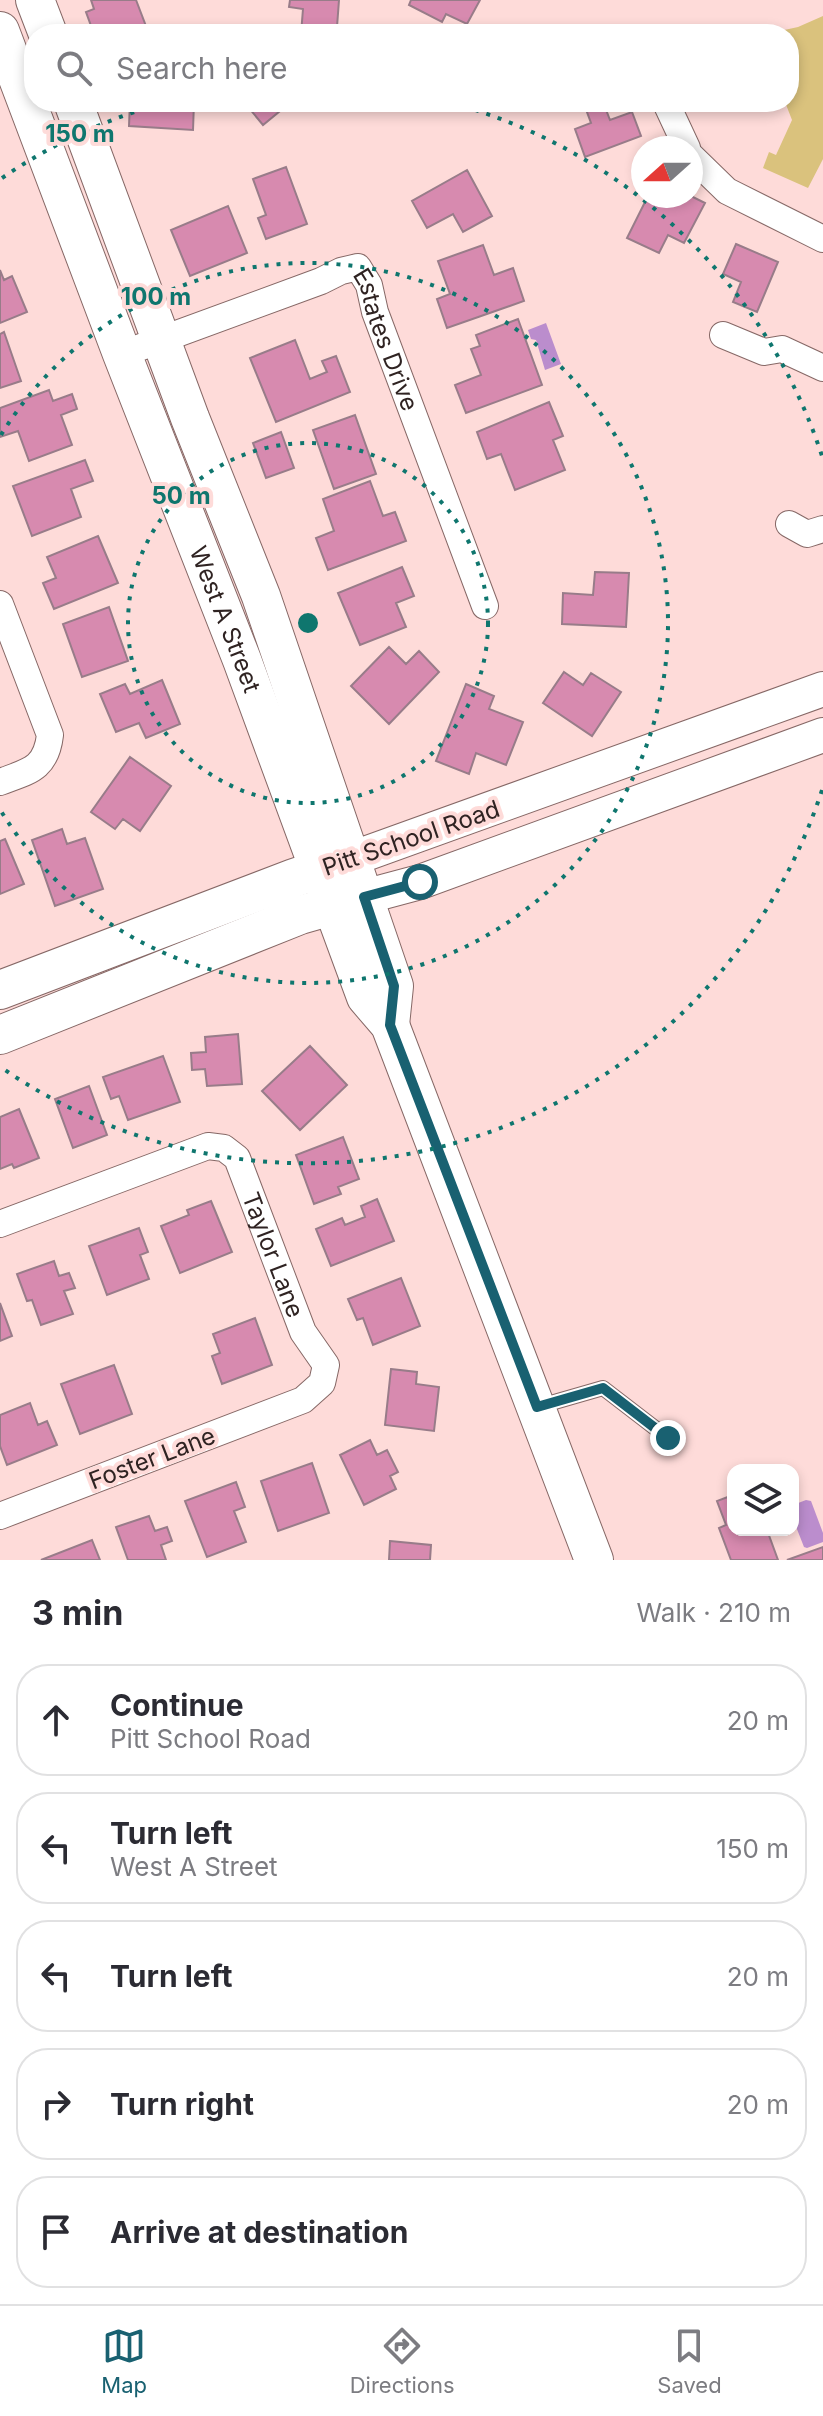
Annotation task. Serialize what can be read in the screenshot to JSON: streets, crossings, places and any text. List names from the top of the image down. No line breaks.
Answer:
{"streets":{"main road":["West A Street","Pitt School Road"],"street":["Estates Drive","Taylor Lane","Foster Lane"]},"crossings":[["Estates Drive","West A Street"],["West A Street","Pitt School Road"],["Taylor Lane","Foster Lane"]],"north":"left","page":{"search":"Search here","heading":["3 min","Walk · 210 m"],"list":[["Continue","Pitt School Road","20 m"],["Turn left","West A Street","150 m"],["Turn left","20 m"],["Turn right","20 m"],"Arrive at destination"],"nav":["Map","Directions","Saved"]},"rings":["150 m","100 m","50 m"]}
